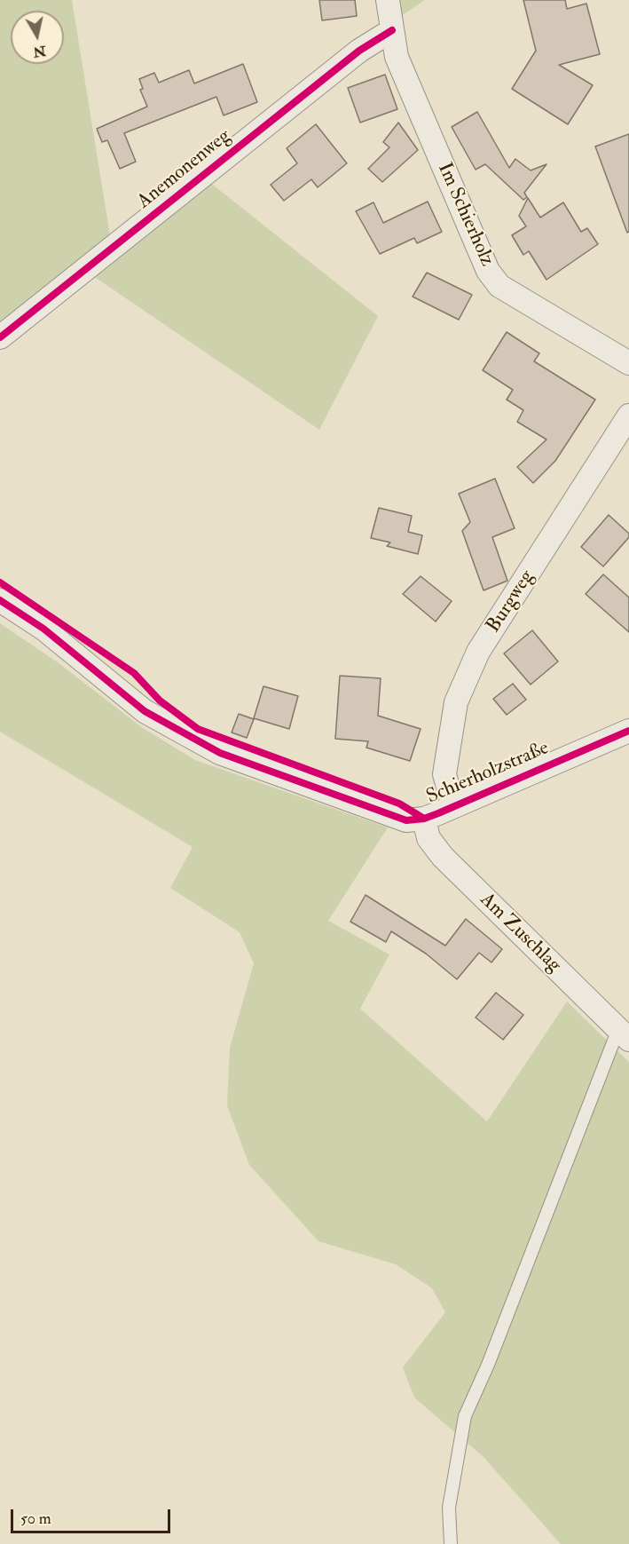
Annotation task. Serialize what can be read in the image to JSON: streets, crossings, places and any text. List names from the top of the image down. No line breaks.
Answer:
{"streets":{"street":["Anemonenweg","Im Schierholz","Burgweg","Schierholzstraße","Am Zuschlag"]},"crossings":[["Anemonenweg","Im Schierholz"],["Burgweg","Schierholzstraße"],["Schierholzstraße","Am Zuschlag"]],"scale_bar":"50 m","north":"bottom"}
